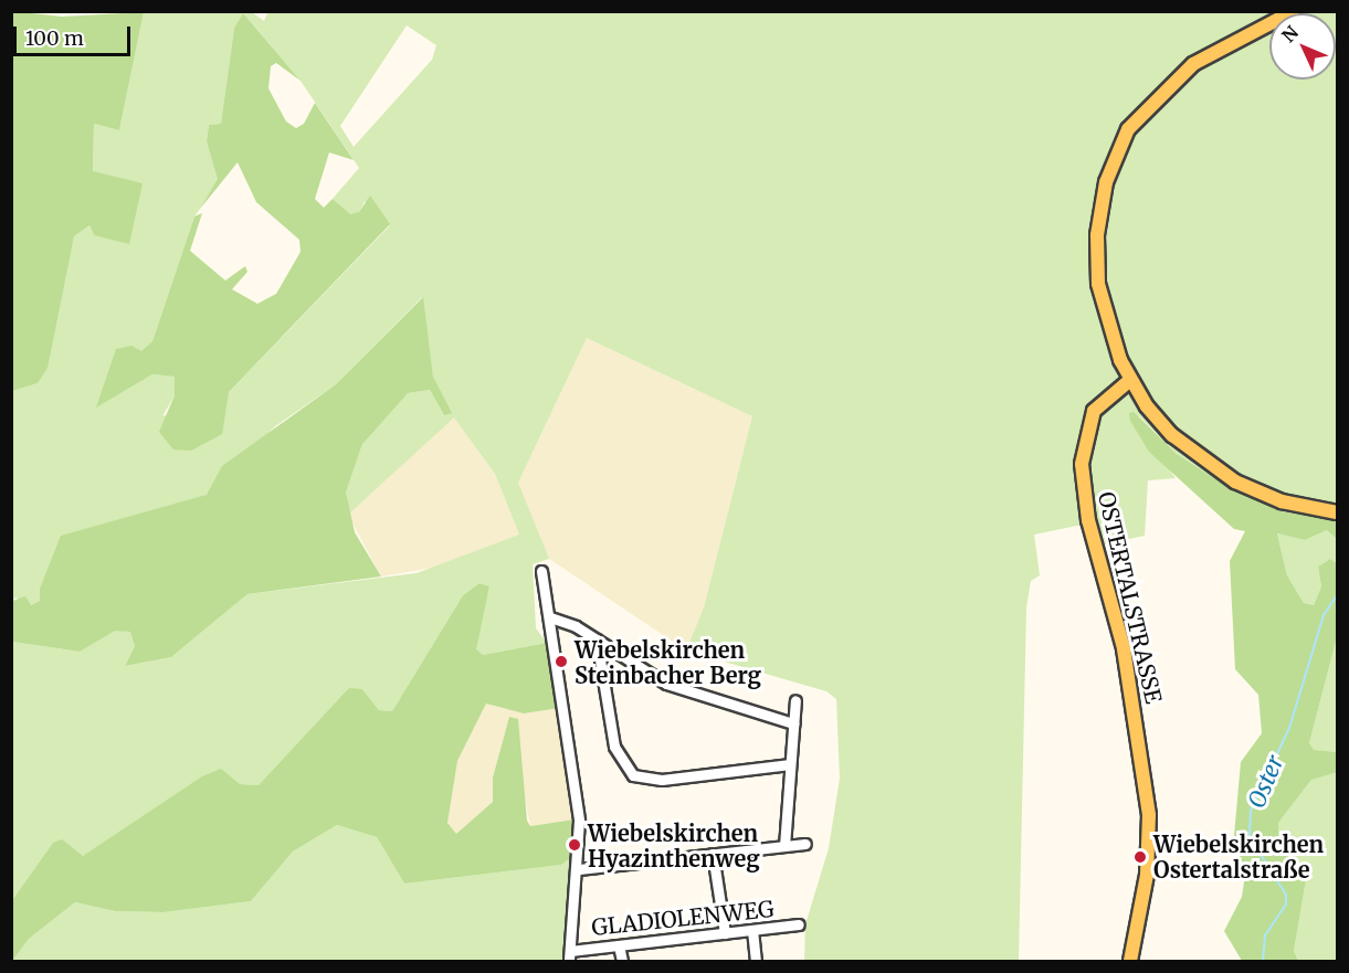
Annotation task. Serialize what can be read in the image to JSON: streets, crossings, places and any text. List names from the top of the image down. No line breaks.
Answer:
{"streets":{"main road":["OSTERTALSTRASSE"],"street":["GLADIOLENWEG"]},"water":["Oster"],"places":["Wiebelskirchen Steinbacher Berg","Wiebelskirchen Hyazinthenweg","Wiebelskirchen Ostertalstraße"],"scale_bar":"100 m","north":"top left"}
